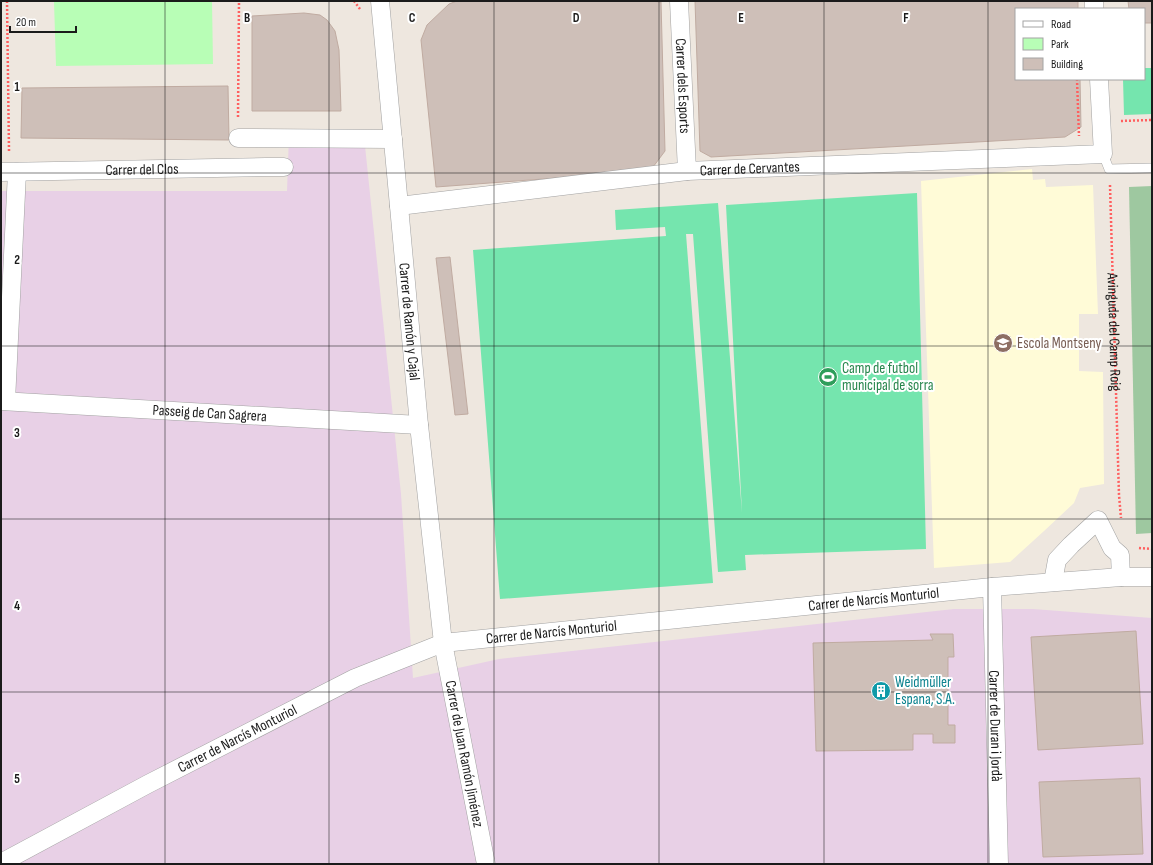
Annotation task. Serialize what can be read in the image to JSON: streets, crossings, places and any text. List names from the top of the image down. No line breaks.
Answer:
{"streets":{"street":["Carrer dels Esports","Carrer de Cervantes","Carrer del Clos","Carrer de Ramón y Cajal","Passeig de Can Sagrera","Carrer de Narcís Monturiol","Carrer de Duran i Jordà","Carrer de Juan Ramón Jiménez"],"path":["Avinguda del Camp Roig"]},"crossings":[["Carrer dels Esports","Carrer de Cervantes"],["Carrer de Cervantes","Carrer de Ramón y Cajal"],["Carrer de Cervantes","Avinguda del Camp Roig"],["Carrer de Ramón y Cajal","Passeig de Can Sagrera"],["Carrer de Ramón y Cajal","Carrer de Narcís Monturiol"],["Carrer de Ramón y Cajal","Carrer de Juan Ramón Jiménez"],["Carrer de Narcís Monturiol","Carrer de Duran i Jordà"],["Carrer de Narcís Monturiol","Carrer de Juan Ramón Jiménez"]],"places":{"school or university":["Escola Montseny"],"sports":["Camp de futbol municipal de sorra"],"building":["Weidmüller Espana, S.A."]},"legend":["Road","Park","Building"],"scale_bar":"20 m","grid":{"columns":["B","C","D","E","F"],"rows":["1","2","3","4","5"]}}
